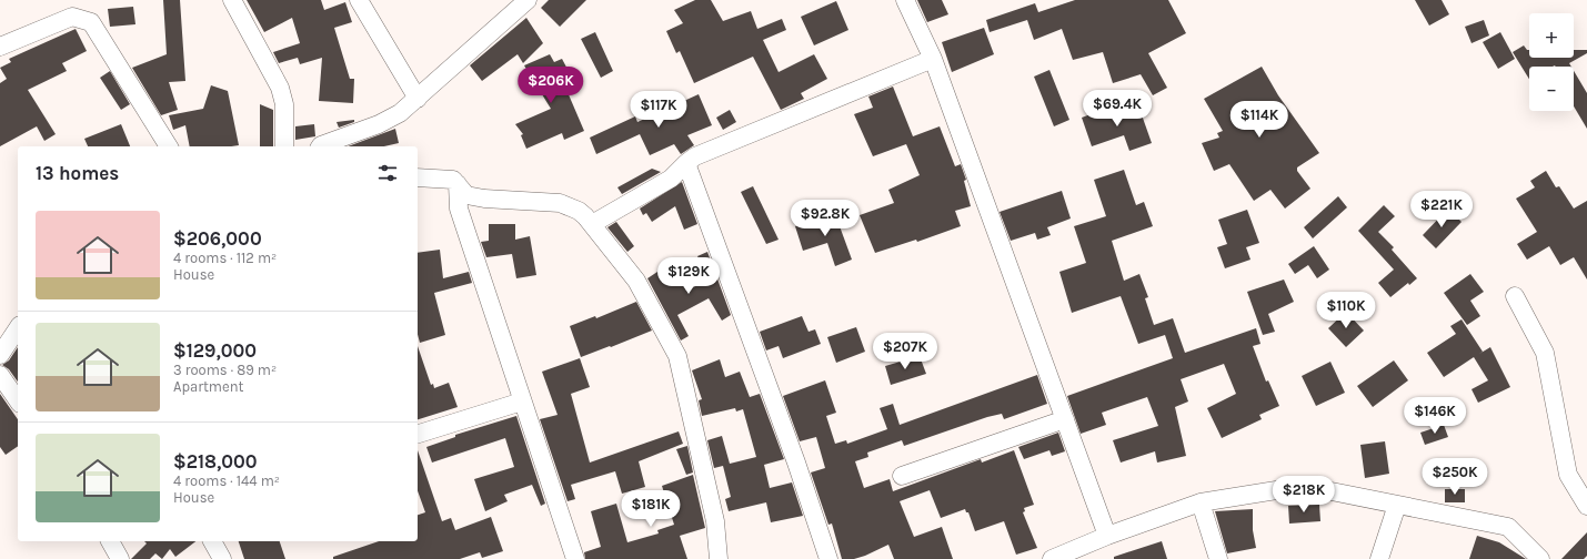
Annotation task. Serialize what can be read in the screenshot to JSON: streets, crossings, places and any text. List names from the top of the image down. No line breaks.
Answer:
{"page":{"map_buttons":["+","−"],"price":["$206K","$69.4K","$117K","$114K","$221K","$92.8K","$129K","$110K","$207K","$146K","$250K","$218K","$181K"],"heading":"13 homes","list":[{"name":"$206,000","note":"4 rooms · 112 m² · House"},{"name":"$129,000","note":"3 rooms · 89 m² · Apartment"},{"name":"$218,000","note":"4 rooms · 144 m² · House"}]}}
